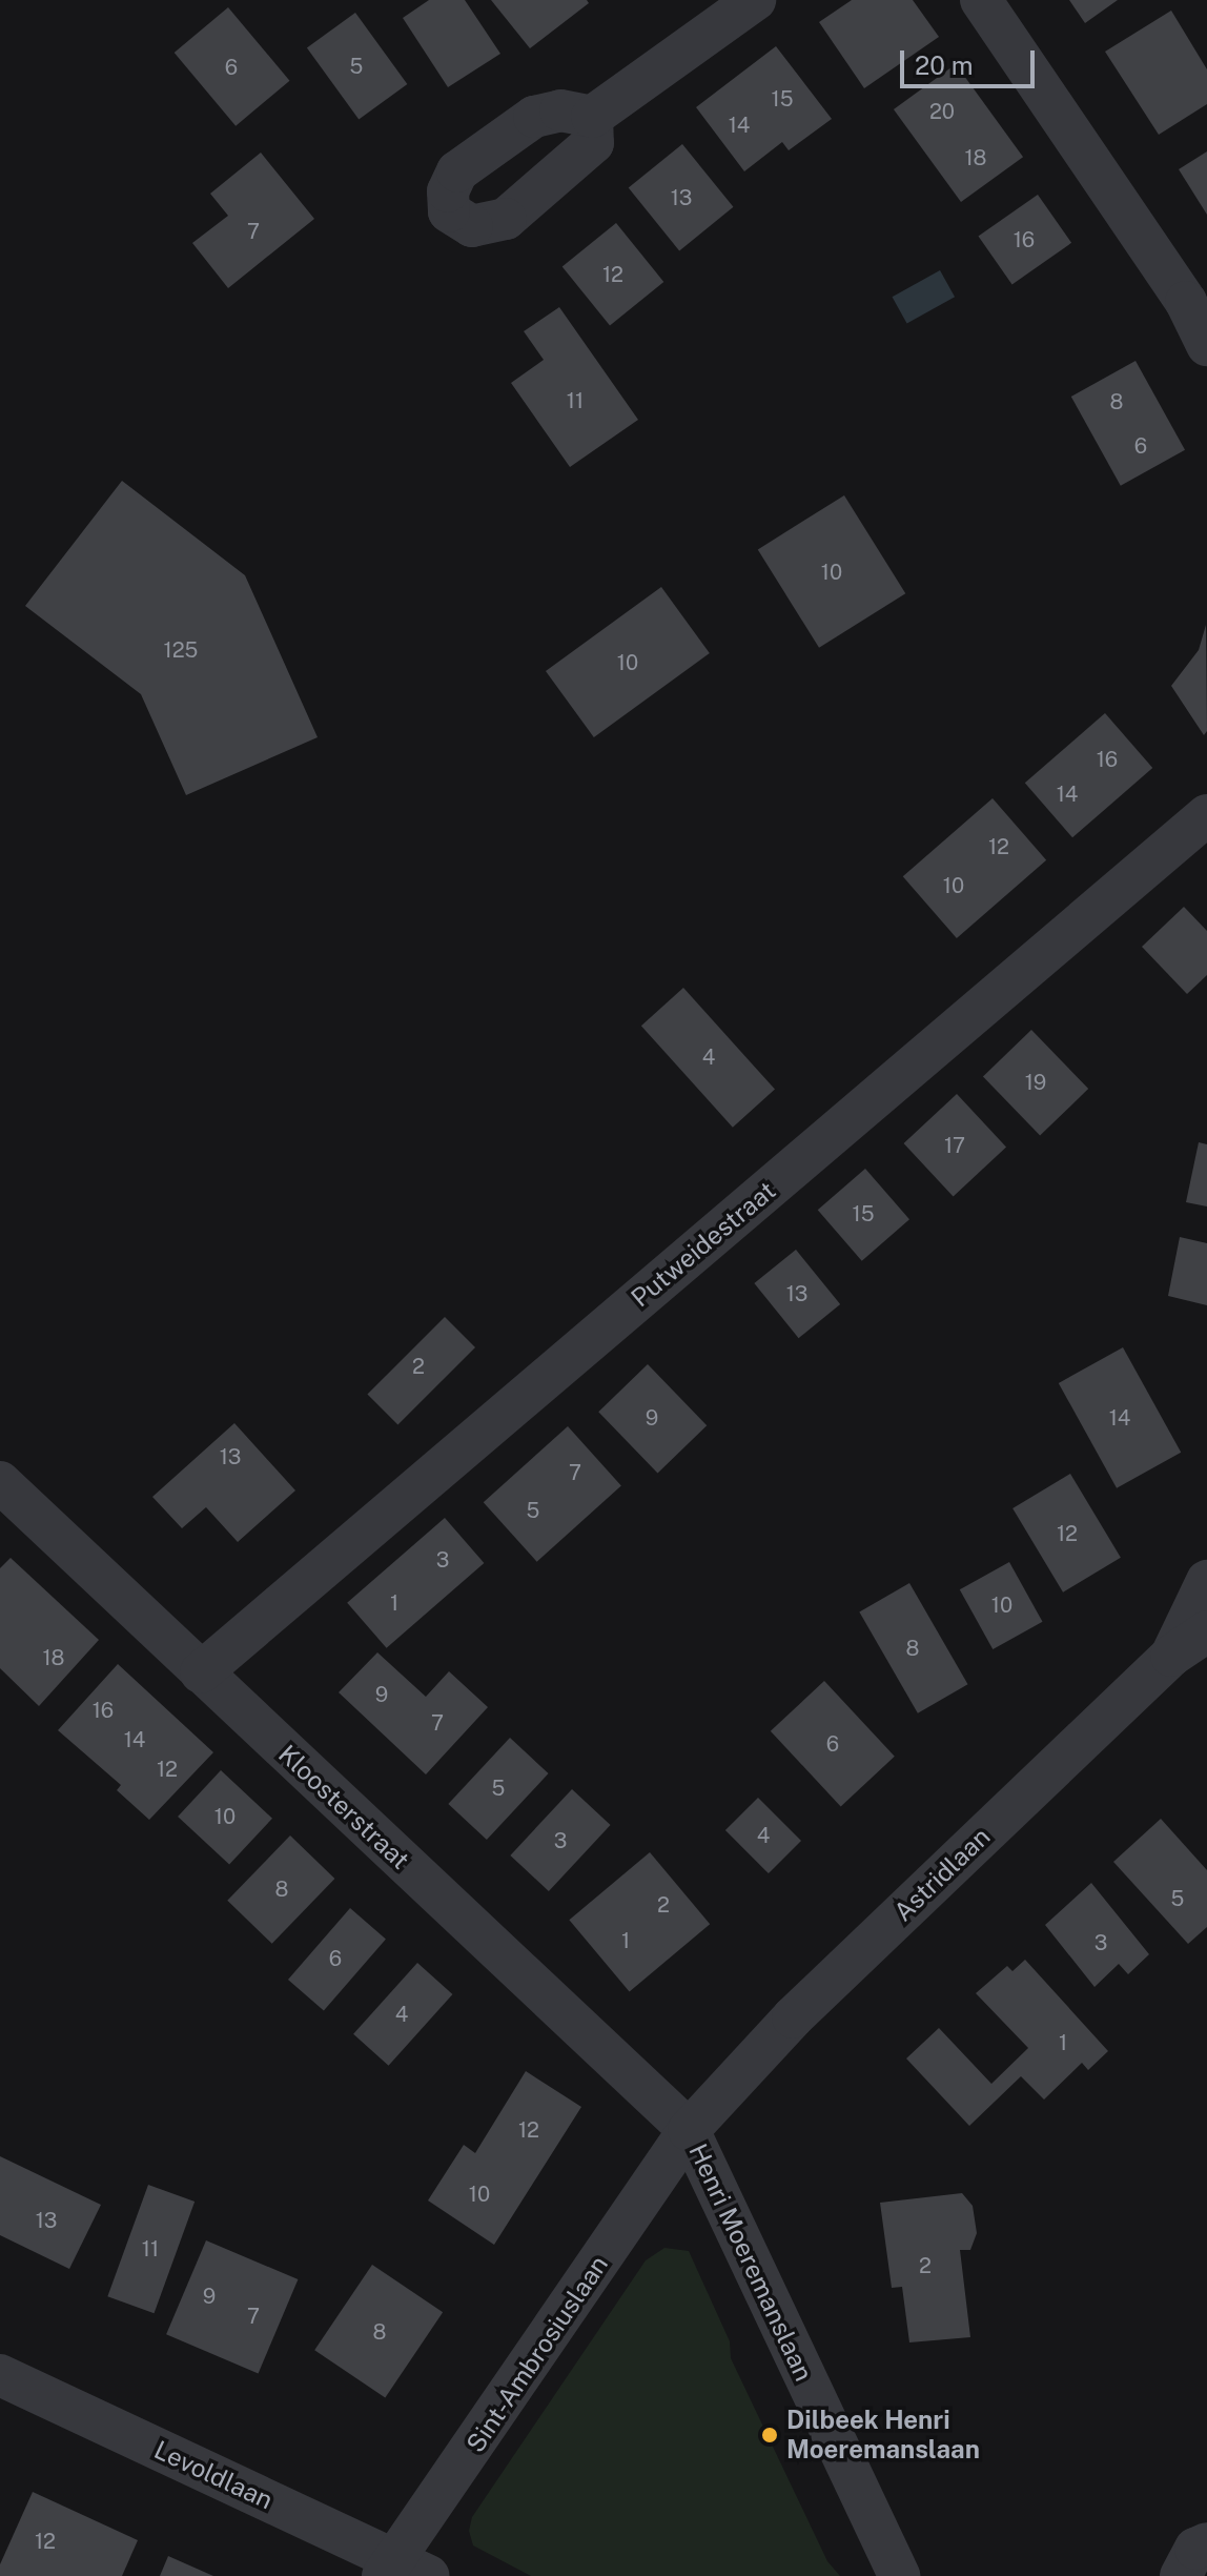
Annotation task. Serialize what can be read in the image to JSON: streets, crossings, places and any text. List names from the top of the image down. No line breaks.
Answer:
{"streets":{"street":["Putweidestraat","Kloosterstraat","Astridlaan","Henri Moeremanslaan","Sint-Ambrosiuslaan","Levoldlaan"]},"crossings":[["Putweidestraat","Kloosterstraat"],["Kloosterstraat","Astridlaan"],["Kloosterstraat","Henri Moeremanslaan"],["Kloosterstraat","Sint-Ambrosiuslaan"],["Astridlaan","Henri Moeremanslaan"],["Astridlaan","Sint-Ambrosiuslaan"],["Henri Moeremanslaan","Sint-Ambrosiuslaan"],["Sint-Ambrosiuslaan","Levoldlaan"]],"places":["Dilbeek Henri Moeremanslaan"],"house_numbers":["5","6","15","20","14","18","13","7","16","12","11","8","6","10","125","10","16","14","12","10","4","19","17","15","13","2","9","14","13","7","5","12","3","1","10","8","18","9","16","7","14","6","12","5","10","4","3","8","5","2","1","3","6","4","1","12","10","13","11","2","9","7","8","12"],"scale_bar":"20 m"}
